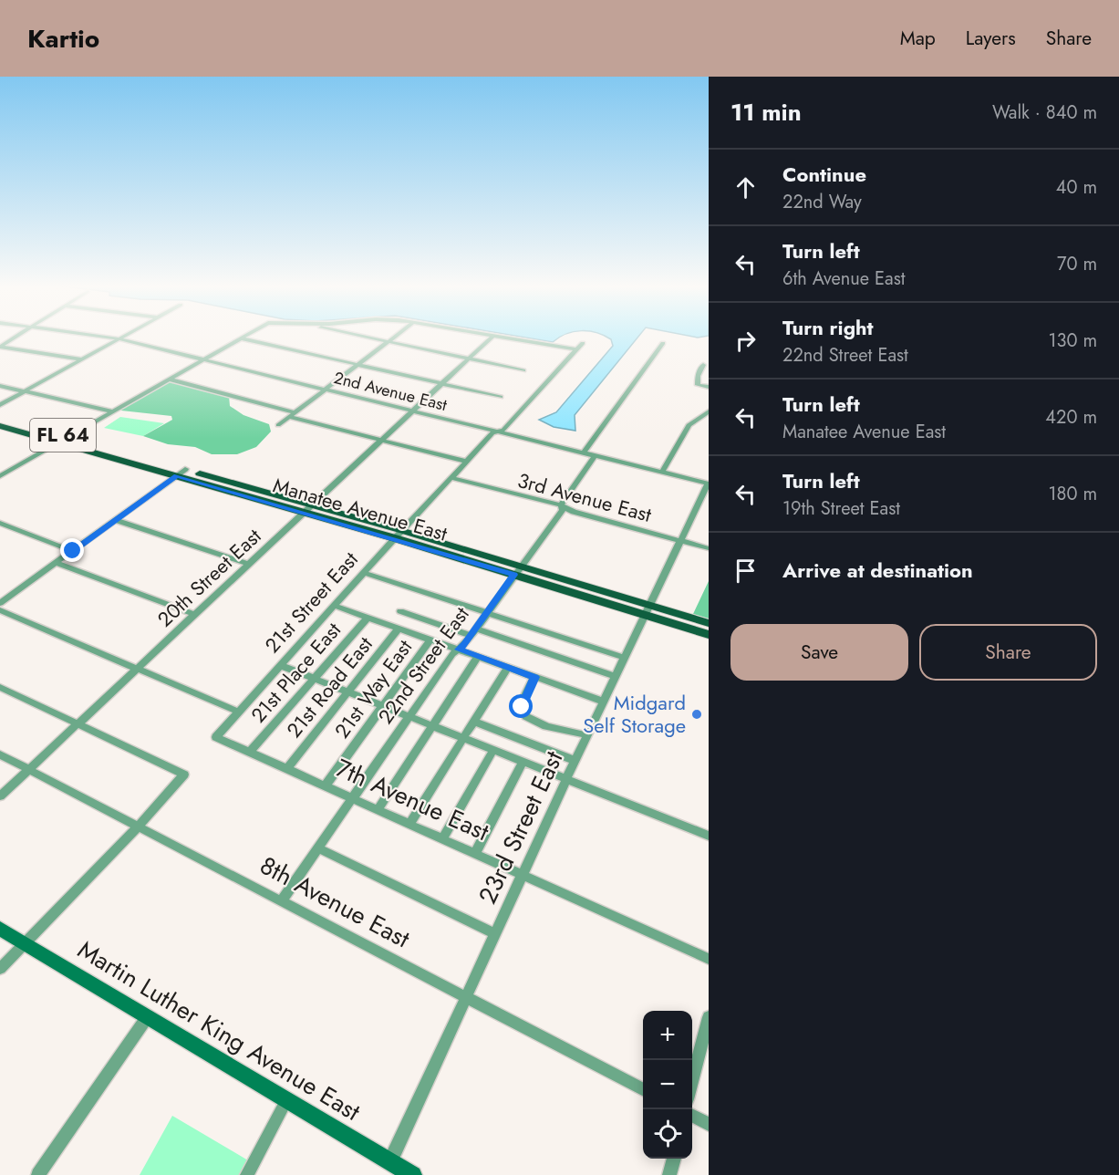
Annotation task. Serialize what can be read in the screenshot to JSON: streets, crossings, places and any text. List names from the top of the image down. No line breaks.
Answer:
{"streets":{"main road":["FL 64","Manatee Avenue East"],"street":["2nd Avenue East","3rd Avenue East","20th Street East","21st Street East","22nd Street East","21st Place East","21st Road East","21st Way East","7th Avenue East","23rd Street East","8th Avenue East","Martin Luther King Avenue East"]},"crossings":[["2nd Avenue East","20th Street East"],["2nd Avenue East","21st Street East"],["2nd Avenue East","22nd Street East"],["2nd Avenue East","23rd Street East"],["3rd Avenue East","21st Street East"],["3rd Avenue East","22nd Street East"],["3rd Avenue East","23rd Street East"],["Manatee Avenue East","20th Street East"],["Manatee Avenue East","21st Street East"],["Manatee Avenue East","22nd Street East"],["Manatee Avenue East","23rd Street East"],["20th Street East","8th Avenue East"],["21st Street East","7th Avenue East"],["22nd Street East","7th Avenue East"],["22nd Street East","8th Avenue East"],["21st Place East","7th Avenue East"],["21st Road East","7th Avenue East"],["21st Way East","7th Avenue East"],["7th Avenue East","23rd Street East"],["23rd Street East","8th Avenue East"],["23rd Street East","Martin Luther King Avenue East"]],"places":["Midgard Self Storage"],"page":{"header":"Kartio","nav":["Map","Layers","Share"],"heading":["11 min","Walk · 840 m"],"list":[["Continue","22nd Way","40 m"],["Turn left","6th Avenue East","70 m"],["Turn right","22nd Street East","130 m"],["Turn left","Manatee Avenue East","420 m"],["Turn left","19th Street East","180 m"],"Arrive at destination"],"buttons":["Save","Share"],"map_buttons":["+","−"]}}
